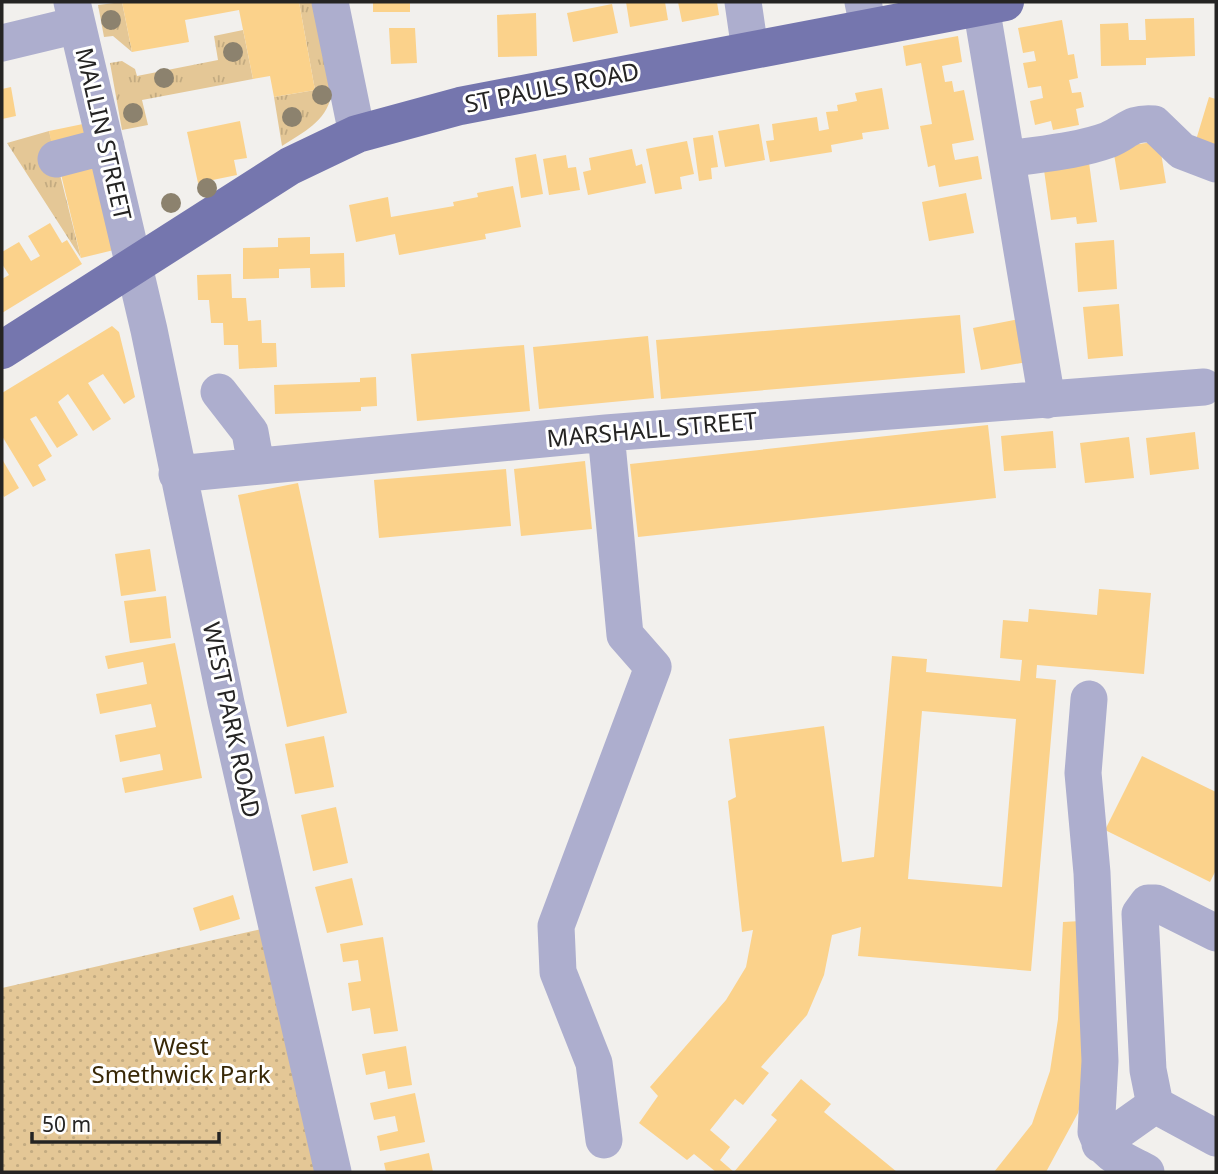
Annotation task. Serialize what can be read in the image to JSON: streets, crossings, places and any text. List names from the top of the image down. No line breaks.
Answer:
{"streets":{"main road":["ST PAULS ROAD"],"street":["MALLIN STREET","MARSHALL STREET","WEST PARK ROAD"]},"crossings":[["ST PAULS ROAD","MALLIN STREET"],["ST PAULS ROAD","WEST PARK ROAD"],["MALLIN STREET","WEST PARK ROAD"],["MARSHALL STREET","WEST PARK ROAD"]],"parks":["West Smethwick Park"],"scale_bar":"50 m"}
